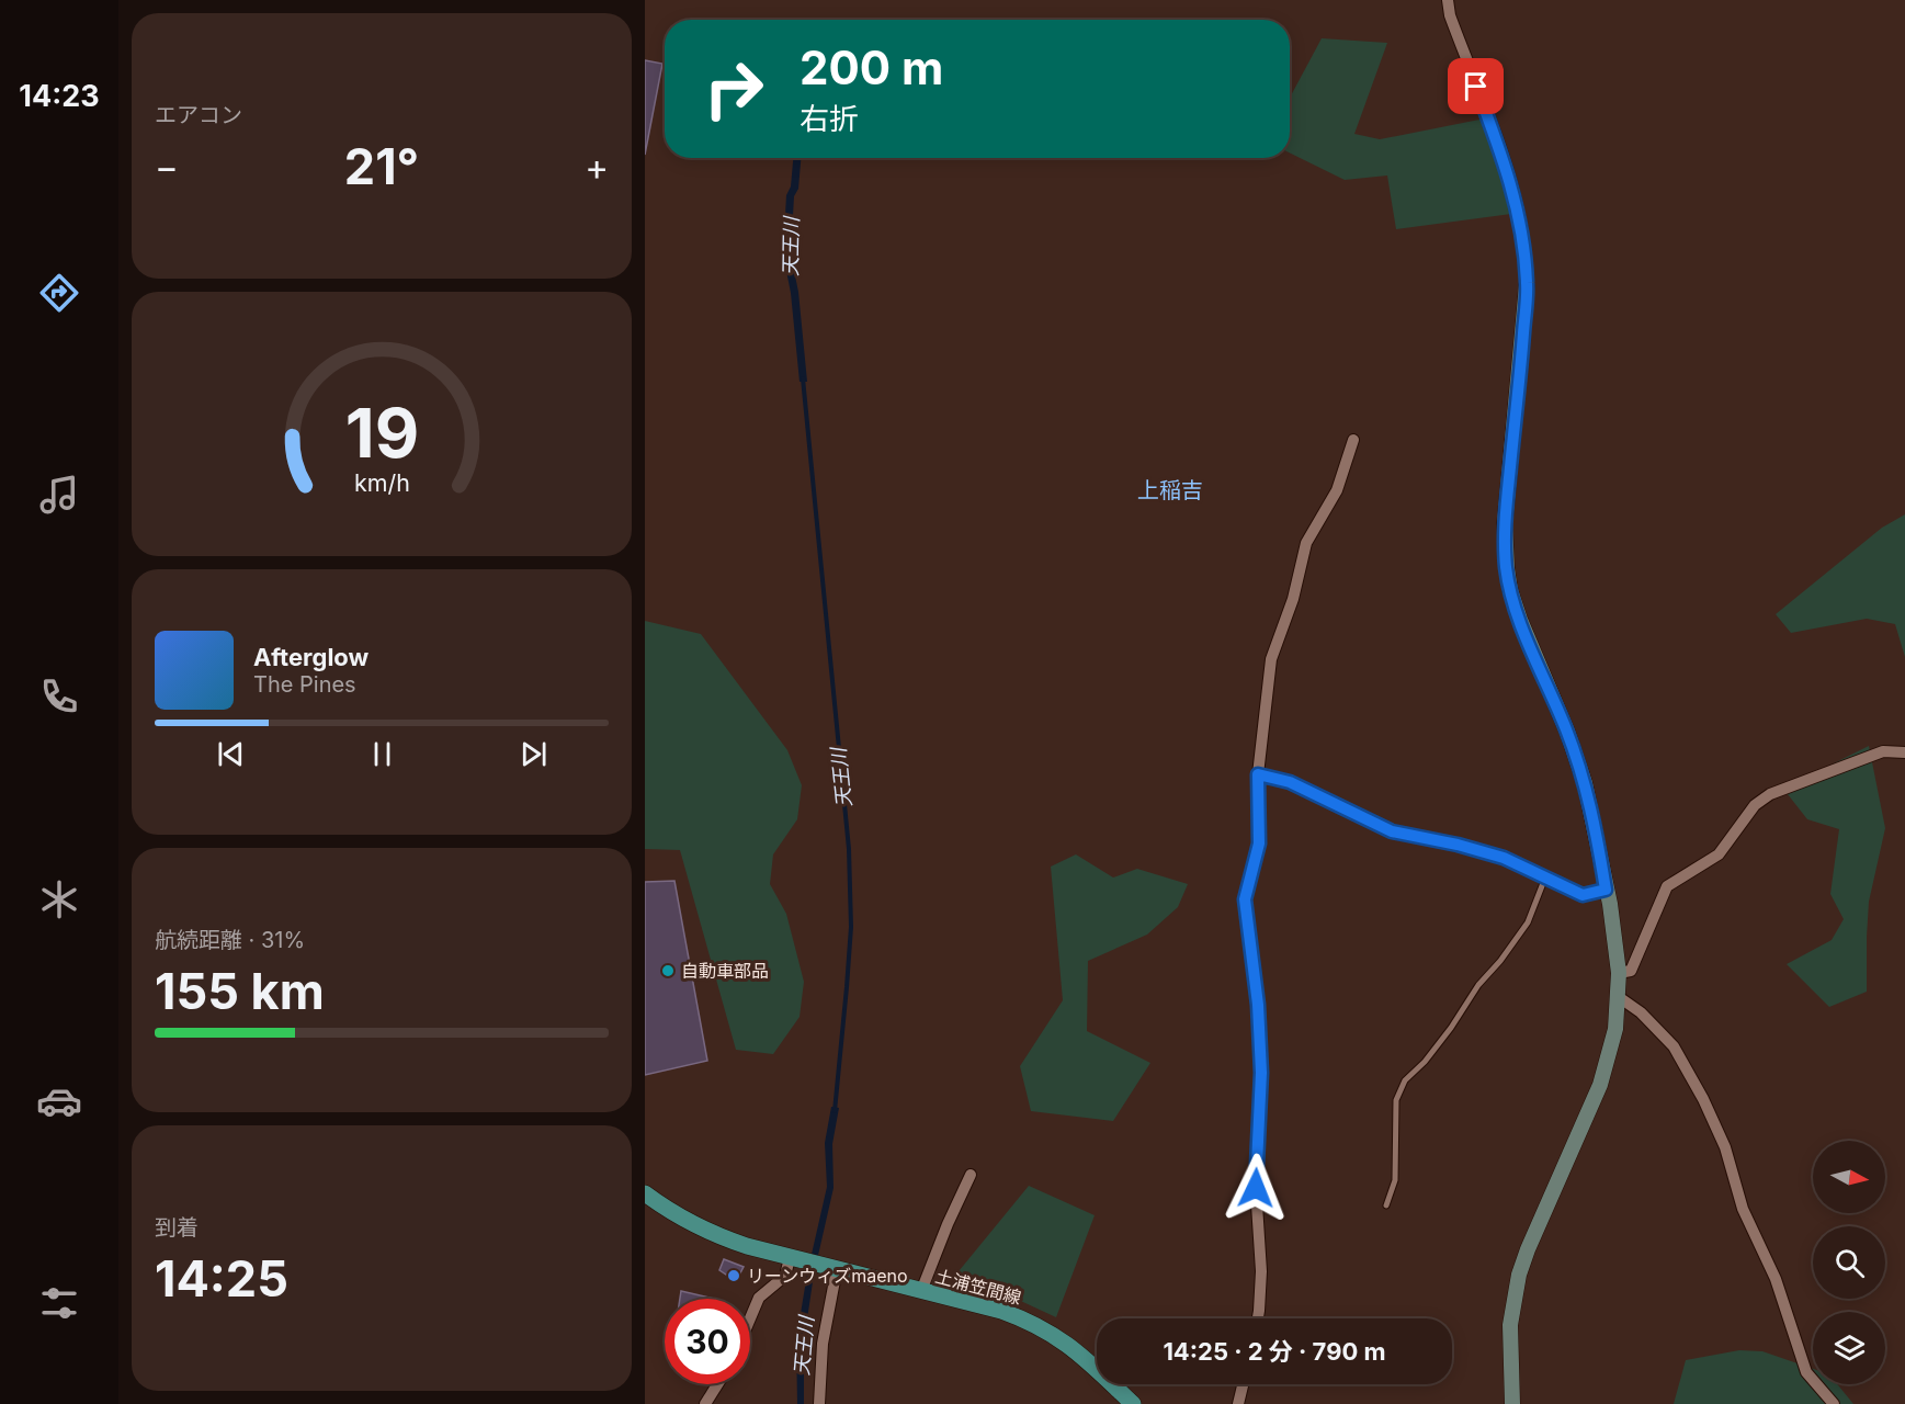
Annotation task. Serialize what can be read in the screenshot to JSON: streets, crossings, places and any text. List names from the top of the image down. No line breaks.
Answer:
{"streets":{"main road":["土浦笠間線"]},"districts":["上稲吉"],"water":["天王川"],"places":["自動車部品","リーンウィズmaeno"],"north":"right","page":{"tabs":"14:23","tile":["エアコン",["航続距離 · 31%","155 km"],["到着","14:25"]],"turn":["200 m","右折"],"heat":["−","21°","+"],"song":["Afterglow","The Pines"],"limit":"30","trip":"14:25 · 2 分 · 790 m","gauge":["19","km/h"]}}
